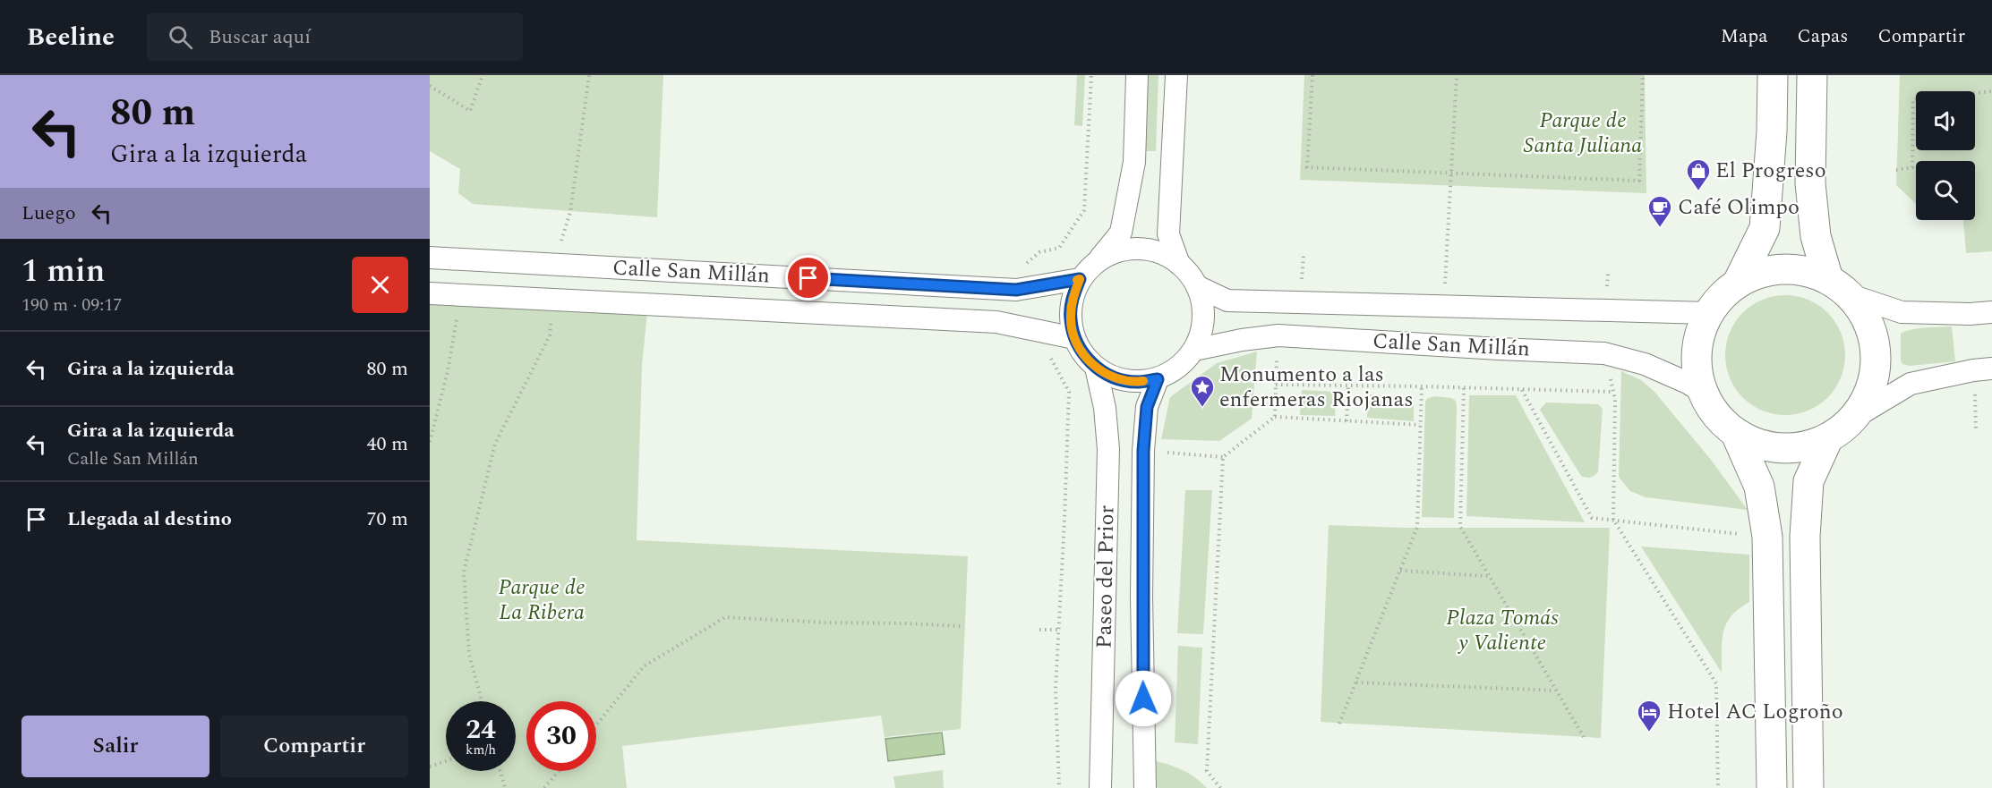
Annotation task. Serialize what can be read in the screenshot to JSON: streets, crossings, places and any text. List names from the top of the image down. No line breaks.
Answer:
{"streets":{"street":["Calle San Millán","Paseo del Prior"]},"crossings":[["Calle San Millán","Paseo del Prior"]],"parks":["Parque de Santa Juliana","Parque de La Ribera","Plaza Tomás y Valiente"],"places":{"shop":["El Progreso"],"cafe":["Café Olimpo"],"place":["Monumento a las enfermeras Riojanas"],"hotel":["Hotel AC Logroño"]},"page":{"header":"Beeline","search":"Buscar aquí","nav":["Mapa","Capas","Compartir"],"turn":["80 m","Gira a la izquierda"],"then":"Luego","heading":["1 min","190 m · 09:17"],"list":[{"name":"Gira a la izquierda","value":"80 m"},{"name":"Gira a la izquierda","note":"Calle San Millán","value":"40 m"},{"name":"Llegada al destino","value":"70 m"}],"speed":"24 km/h","limit":"30","buttons":["Salir","Compartir"]}}
